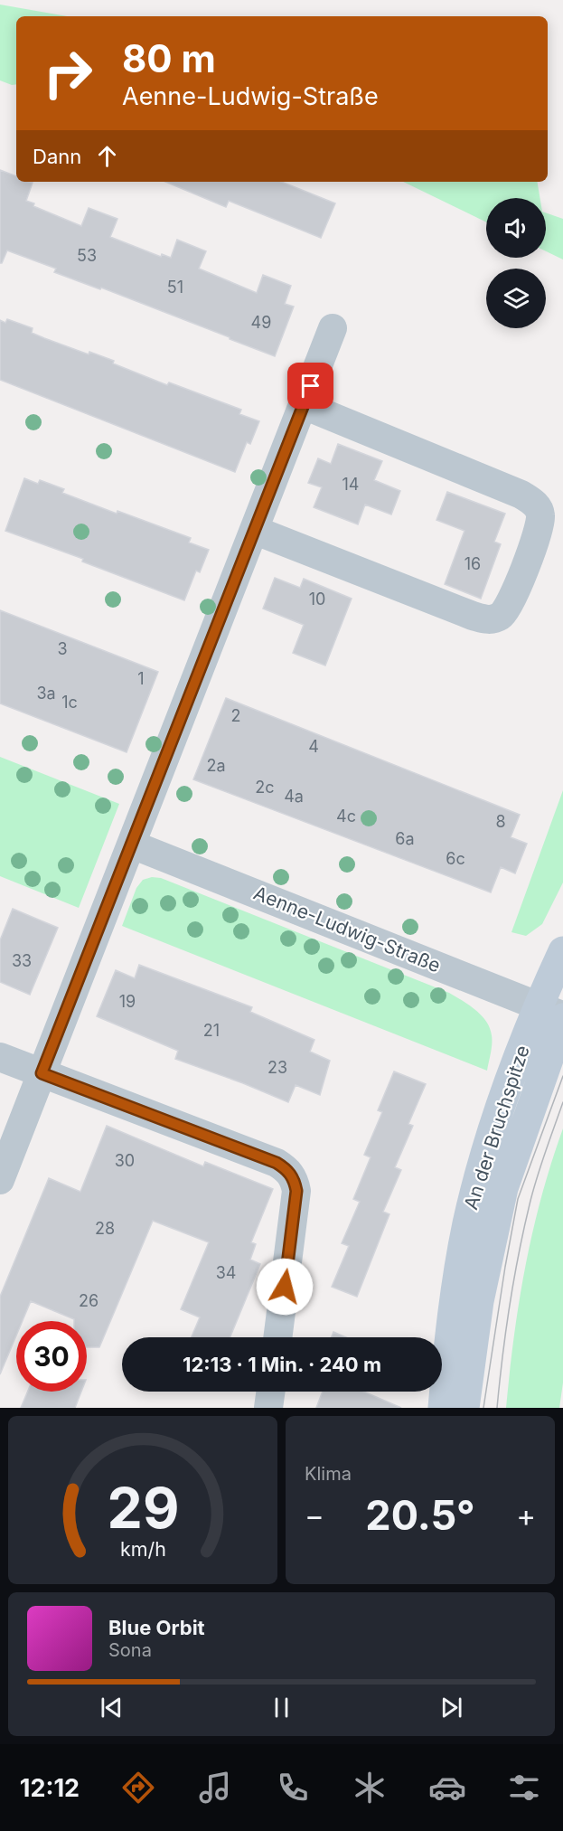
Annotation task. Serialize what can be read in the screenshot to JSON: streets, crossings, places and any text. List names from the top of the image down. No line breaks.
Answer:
{"streets":{"main road":["An der Bruchspitze"],"street":["Aenne-Ludwig-Straße"]},"crossings":[["Aenne-Ludwig-Straße","An der Bruchspitze"]],"house_numbers":["53","51","49","14","16","10","3","1","3a","1c","2","4","2a","2c","4a","4c","8","6a","6c","33","19","21","23","30","28","34","26"],"page":{"turn":["80 m","Aenne-Ludwig-Straße"],"then":"Dann","limit":"30","trip":"12:13 · 1 Min. · 240 m","tile":"Klima","heat":["−","20.5°","+"],"song":["Blue Orbit","Sona"],"tabs":"12:12","gauge":["29","km/h"]}}
